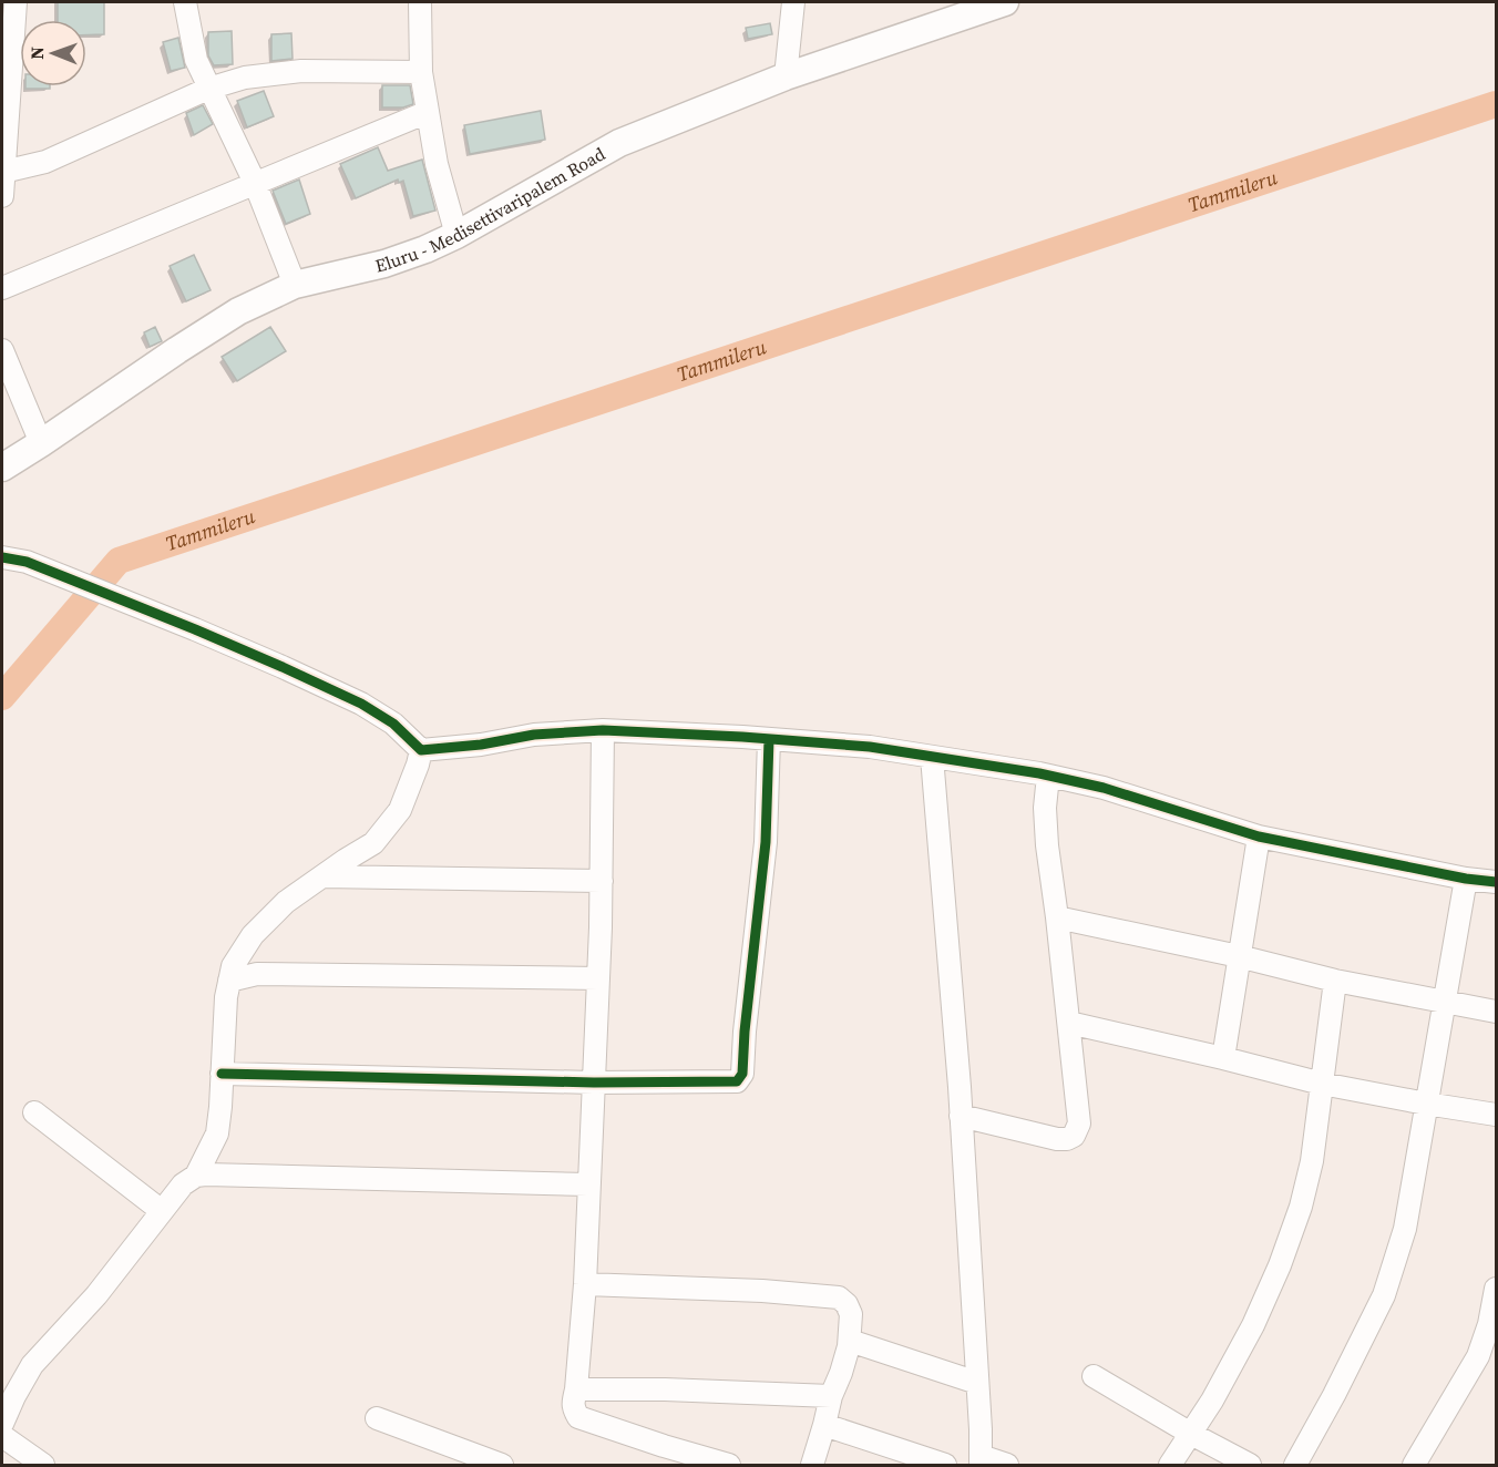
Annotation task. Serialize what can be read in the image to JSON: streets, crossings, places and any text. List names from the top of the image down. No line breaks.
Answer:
{"streets":{"main road":["Eluru - Medisettivaripalem Road"]},"water":["Tammileru"],"north":"left"}
